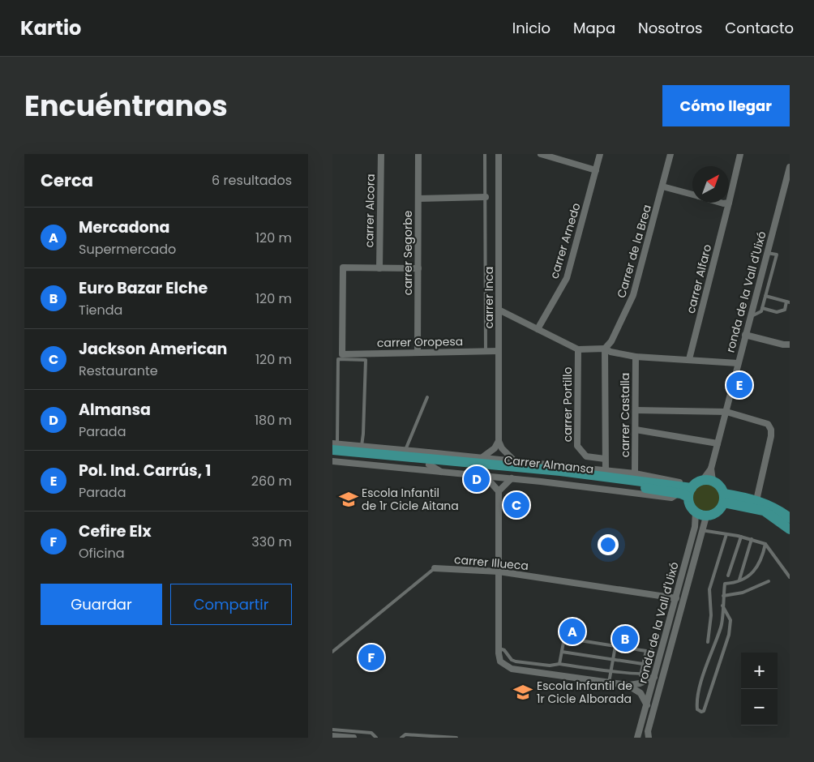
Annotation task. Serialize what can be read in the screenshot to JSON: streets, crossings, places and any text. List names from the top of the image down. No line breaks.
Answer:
{"streets":{"main road":["Carrer Almansa"],"street":["carrer Alcora","carrer Arnedo","Carrer de la Brea","carrer Segorbe","carrer Alfaro","ronda de la Vall d'Uixó","carrer Inca","carrer Oropesa","carrer Portillo","carrer Castalla","carrer Illueca"]},"crossings":[["carrer Alcora","carrer Oropesa"],["carrer Segorbe","carrer Oropesa"],["ronda de la Vall d'Uixó","Carrer Almansa"],["ronda de la Vall d'Uixó","carrer Illueca"],["carrer Inca","carrer Oropesa"]],"places":{"school or university":["Escola Infantil de 1r Cicle Aitana","Escola Infantil de 1r Cicle Alborada"]},"north":"top right","page":{"header":"Kartio","nav":["Inicio","Mapa","Nosotros","Contacto"],"title":"Encuéntranos","buttons":["Cómo llegar",["Guardar","Compartir"]],"heading":["Cerca","6 resultados"],"list":[{"mark":"A","name":"Mercadona","note":"Supermercado","value":"120 m"},{"mark":"B","name":"Euro Bazar Elche","note":"Tienda","value":"120 m"},{"mark":"C","name":"Jackson American","note":"Restaurante","value":"120 m"},{"mark":"D","name":"Almansa","note":"Parada","value":"180 m"},{"mark":"E","name":"Pol. Ind. Carrús, 1","note":"Parada","value":"260 m"},{"mark":"F","name":"Cefire Elx","note":"Oficina","value":"330 m"}],"pins":["E","D","C","A","B","F"],"map_buttons":["+","−"]}}
